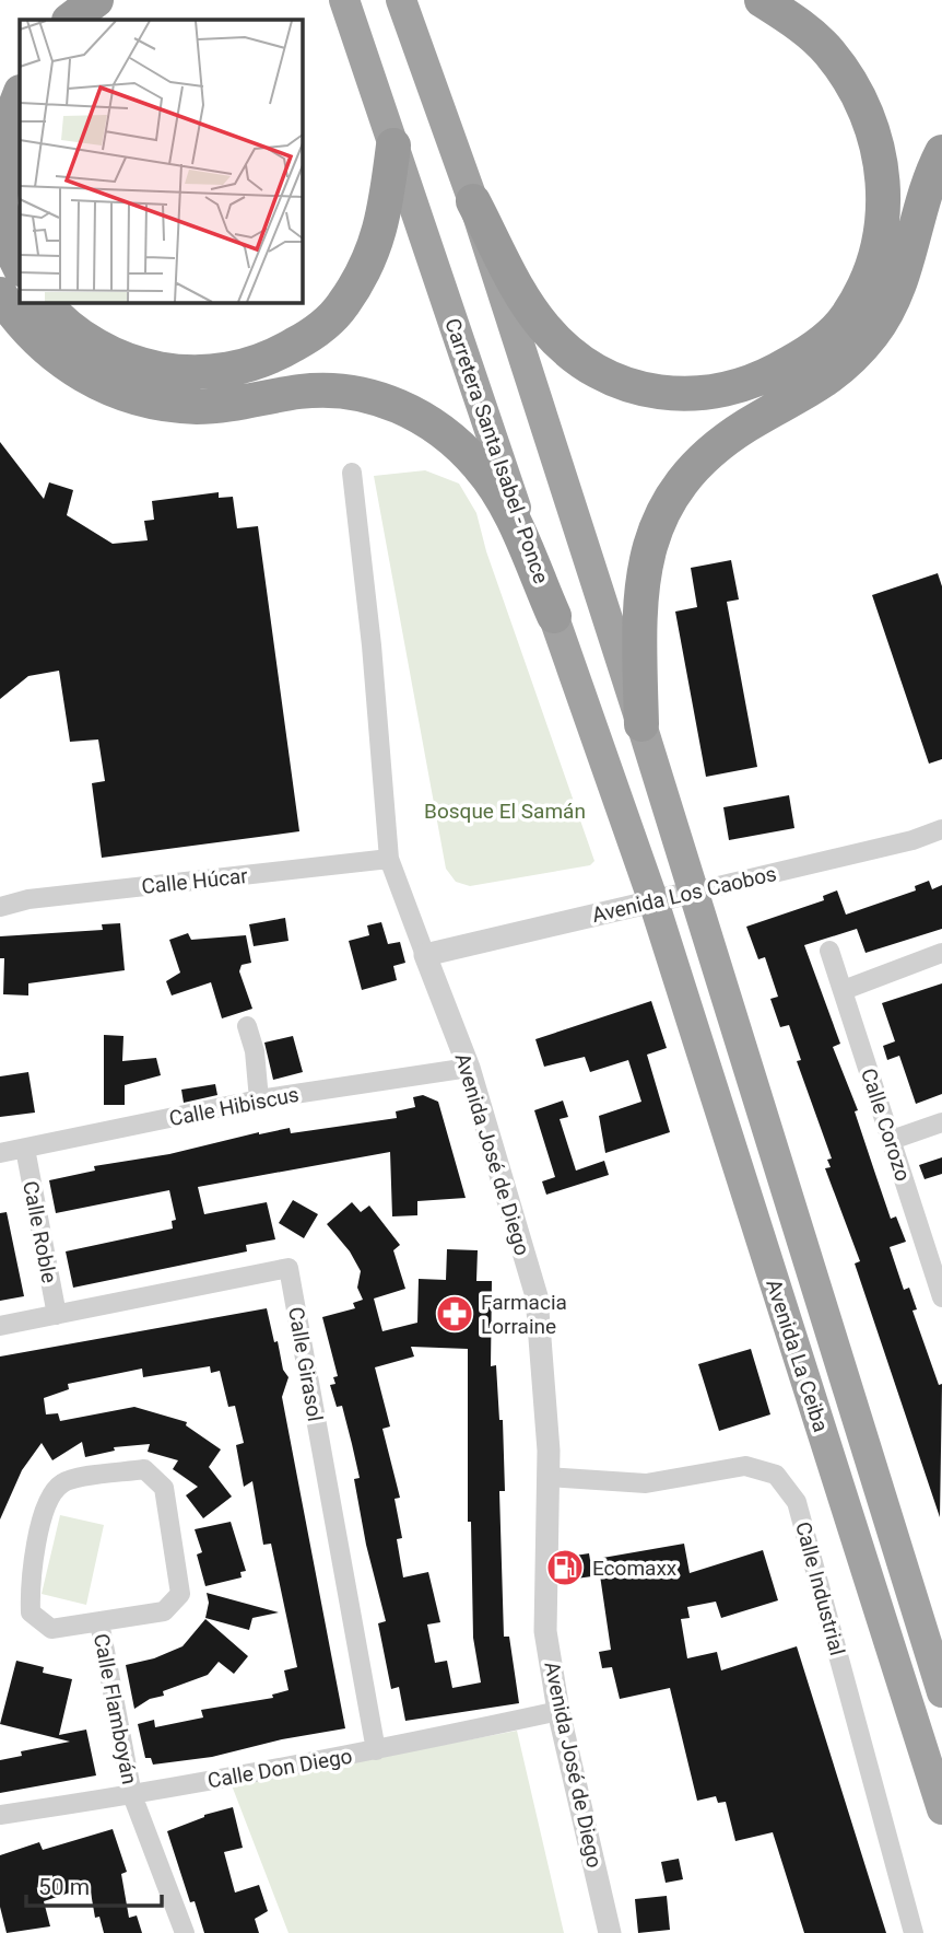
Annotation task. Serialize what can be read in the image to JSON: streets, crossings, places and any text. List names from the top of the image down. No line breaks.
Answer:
{"streets":{"highway":["Carretera Santa Isabel - Ponce","Avenida La Ceiba"],"street":["Calle Húcar","Avenida Los Caobos","Calle Hibiscus","Calle Corozo","Avenida José de Diego","Calle Roble","Calle Girasol","Calle Industrial","Calle Flamboyán","Calle Don Diego"]},"crossings":[["Carretera Santa Isabel - Ponce","Avenida Los Caobos"],["Carretera Santa Isabel - Ponce","Avenida La Ceiba"],["Calle Húcar","Avenida José de Diego"],["Avenida Los Caobos","Avenida José de Diego"],["Avenida Los Caobos","Avenida La Ceiba"],["Calle Hibiscus","Avenida José de Diego"],["Calle Hibiscus","Calle Roble"],["Avenida José de Diego","Calle Industrial"],["Avenida José de Diego","Calle Don Diego"],["Calle Roble","Calle Girasol"],["Calle Girasol","Calle Don Diego"],["Calle Flamboyán","Calle Don Diego"]],"parks":["Bosque El Samán"],"places":{"pharmacy":["Farmacia Lorraine"],"fuel station":["Ecomaxx"]},"scale_bar":"50 m"}
